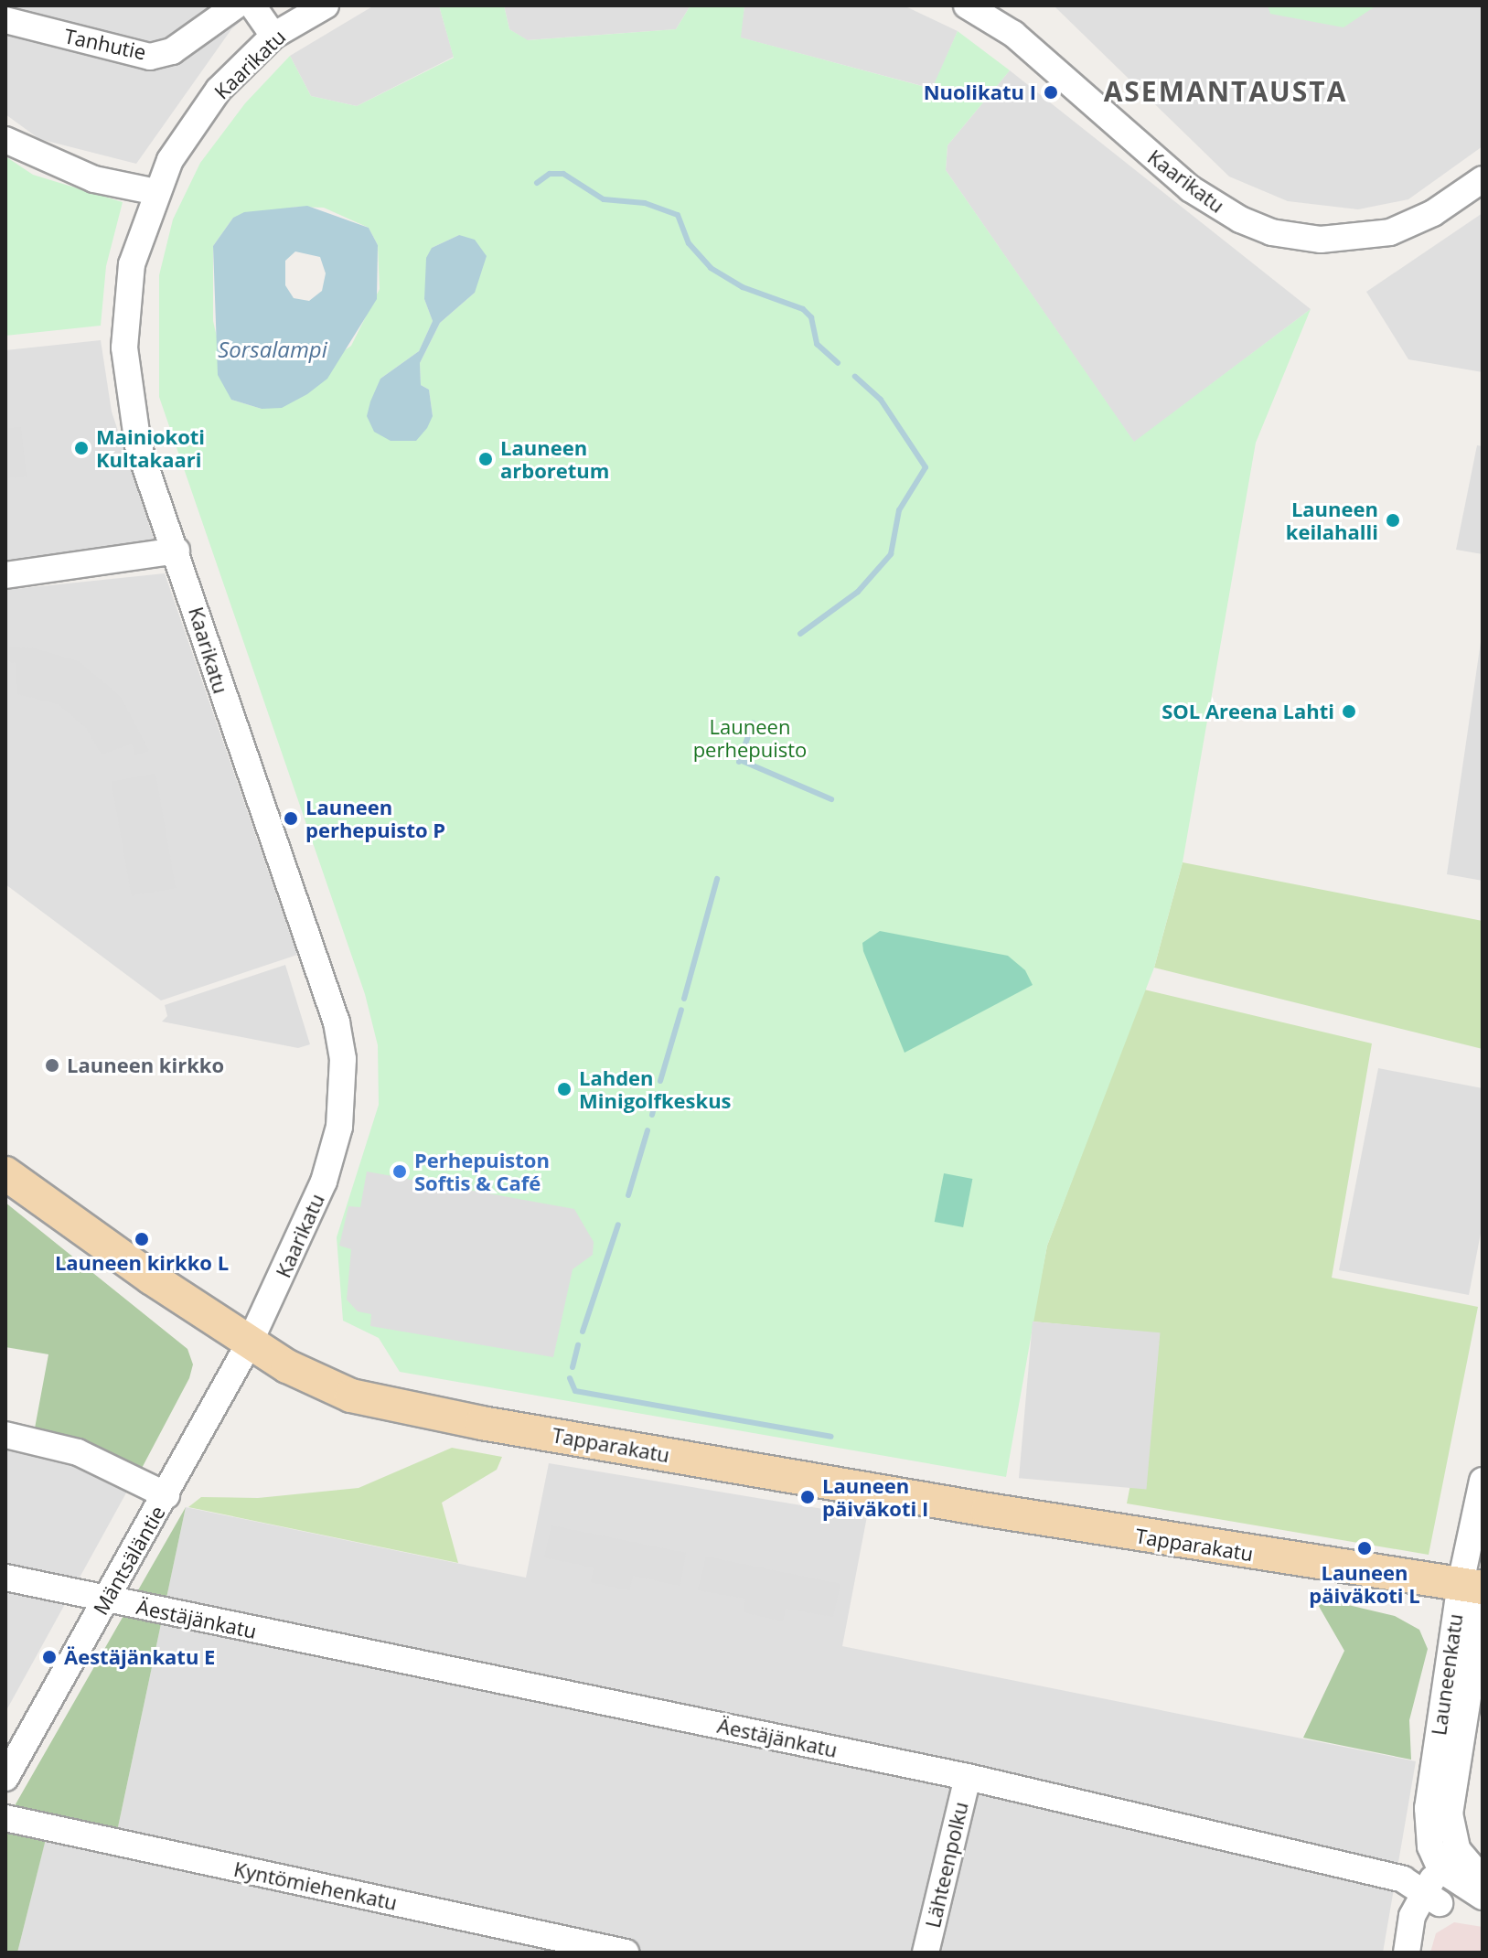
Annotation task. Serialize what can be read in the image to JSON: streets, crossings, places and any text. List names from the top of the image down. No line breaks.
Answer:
{"streets":{"main road":["Tapparakatu"],"street":["Tanhutie","Kaarikatu","Mäntsäläntie","Äestäjänkatu","Launeenkatu","Lähteenpolku","Kyntömiehenkatu"]},"crossings":[["Kaarikatu","Tapparakatu"],["Kaarikatu","Mäntsäläntie"],["Tapparakatu","Mäntsäläntie"],["Tapparakatu","Launeenkatu"],["Mäntsäläntie","Äestäjänkatu"],["Äestäjänkatu","Lähteenpolku"]],"districts":["ASEMANTAUSTA"],"water":["Sorsalampi"],"parks":["Launeen perhepuisto"],"places":["Nuolikatu I","Mainiokoti Kultakaari","Launeen arboretum","Launeen keilahalli","SOL Areena Lahti","Launeen perhepuisto P","Launeen kirkko","Lahden Minigolfkeskus","Perhepuiston Softis & Café","Launeen kirkko L","Launeen päiväkoti I","Launeen päiväkoti L","Äestäjänkatu E"]}
